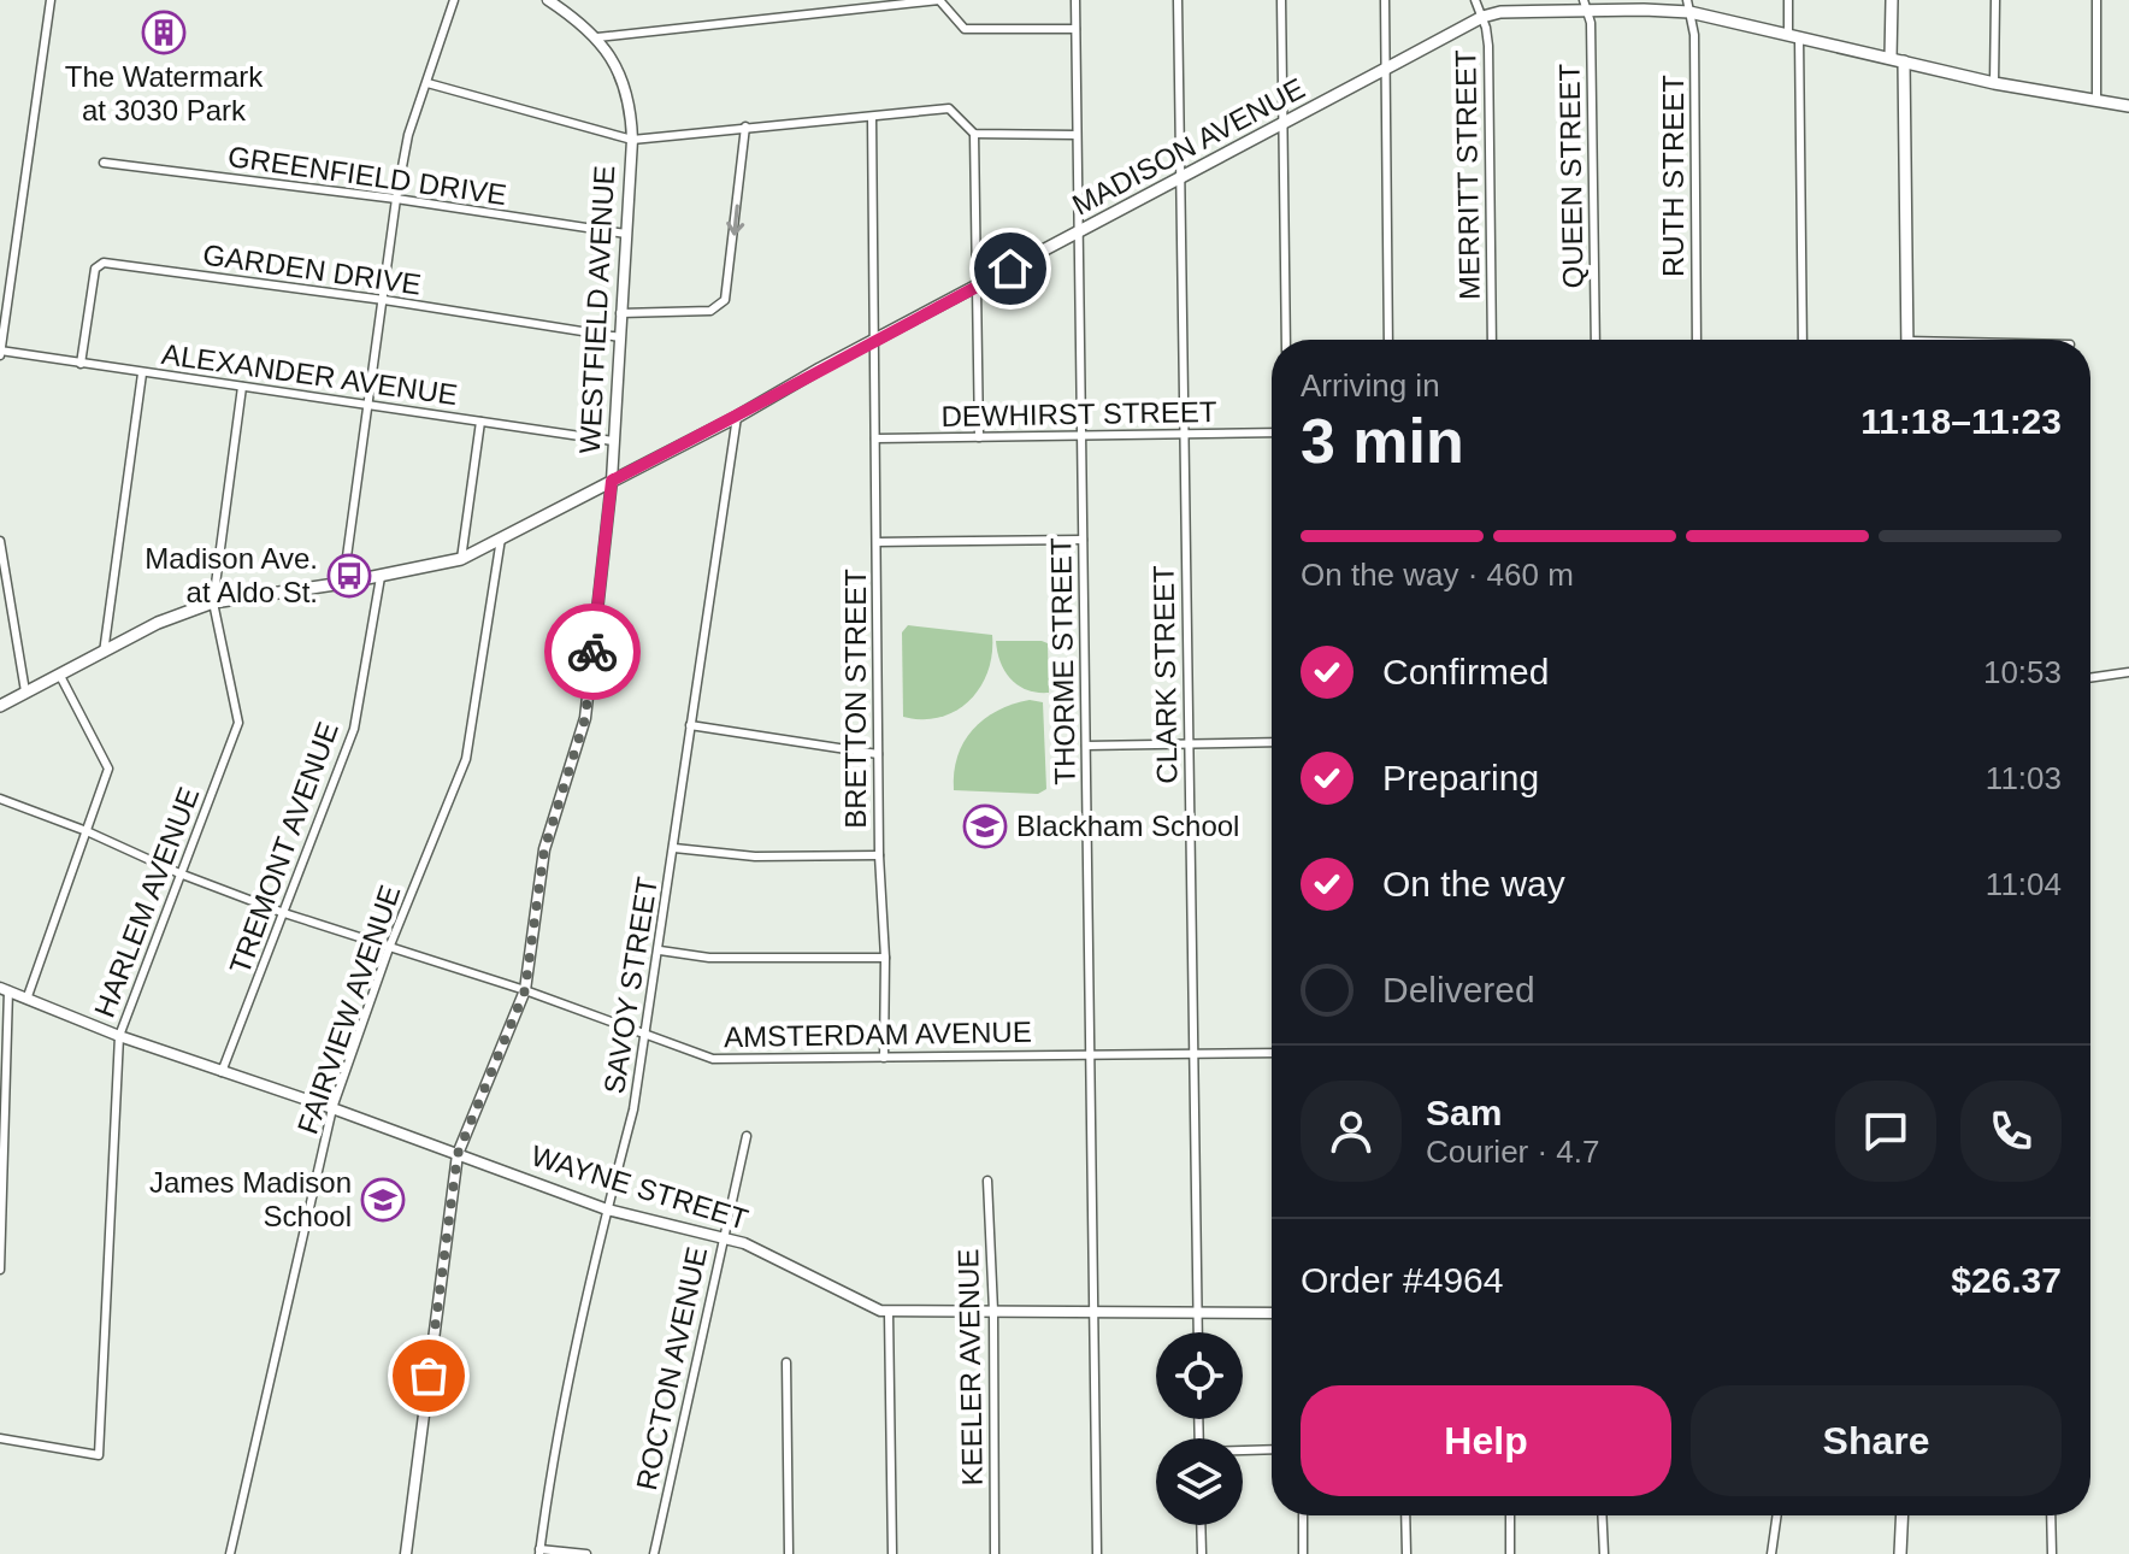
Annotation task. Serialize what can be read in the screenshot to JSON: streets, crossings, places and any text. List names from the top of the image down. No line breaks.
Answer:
{"streets":{"main road":["MADISON AVENUE"],"street":["MERRITT STREET","GREENFIELD DRIVE","QUEEN STREET","RUTH STREET","GARDEN DRIVE","WESTFIELD AVENUE","ALEXANDER AVENUE","DEWHIRST STREET","THORME STREET","CLARK STREET","BRETTON STREET","TREMONT AVENUE","HARLEM AVENUE","SAVOY STREET","FAIRVIEW AVENUE","AMSTERDAM AVENUE","WAYNE STREET","KEELER AVENUE","ROCTON AVENUE"]},"crossings":[["MADISON AVENUE","MERRITT STREET"],["MADISON AVENUE","QUEEN STREET"],["MADISON AVENUE","RUTH STREET"],["MADISON AVENUE","WESTFIELD AVENUE"],["MADISON AVENUE","THORME STREET"],["MADISON AVENUE","CLARK STREET"],["MADISON AVENUE","BRETTON STREET"],["MADISON AVENUE","TREMONT AVENUE"],["MADISON AVENUE","HARLEM AVENUE"],["MADISON AVENUE","SAVOY STREET"],["MADISON AVENUE","FAIRVIEW AVENUE"],["GREENFIELD DRIVE","WESTFIELD AVENUE"],["GARDEN DRIVE","WESTFIELD AVENUE"],["GARDEN DRIVE","ALEXANDER AVENUE"],["WESTFIELD AVENUE","ALEXANDER AVENUE"],["WESTFIELD AVENUE","AMSTERDAM AVENUE"],["WESTFIELD AVENUE","WAYNE STREET"],["ALEXANDER AVENUE","HARLEM AVENUE"],["DEWHIRST STREET","THORME STREET"],["DEWHIRST STREET","CLARK STREET"],["DEWHIRST STREET","BRETTON STREET"],["THORME STREET","AMSTERDAM AVENUE"],["THORME STREET","WAYNE STREET"],["CLARK STREET","AMSTERDAM AVENUE"],["CLARK STREET","WAYNE STREET"],["BRETTON STREET","AMSTERDAM AVENUE"],["TREMONT AVENUE","AMSTERDAM AVENUE"],["TREMONT AVENUE","WAYNE STREET"],["HARLEM AVENUE","AMSTERDAM AVENUE"],["HARLEM AVENUE","WAYNE STREET"],["SAVOY STREET","AMSTERDAM AVENUE"],["SAVOY STREET","WAYNE STREET"],["FAIRVIEW AVENUE","AMSTERDAM AVENUE"],["FAIRVIEW AVENUE","WAYNE STREET"],["WAYNE STREET","KEELER AVENUE"],["WAYNE STREET","ROCTON AVENUE"]],"places":{"building":["The Watermark at 3030 Park"],"bus stop":["Madison Ave. at Aldo St."],"school or university":["Blackham School","James Madison School"]},"page":{"heading":["3 min","Arriving in","11:18–11:23"],"panel":["Sam","Courier · 4.7","Order #4964","$26.37"],"bar":"On the way · 460 m","list":[["Confirmed","10:53"],["Preparing","11:03"],["On the way","11:04"],"Delivered"],"buttons":["Help","Share"]}}
